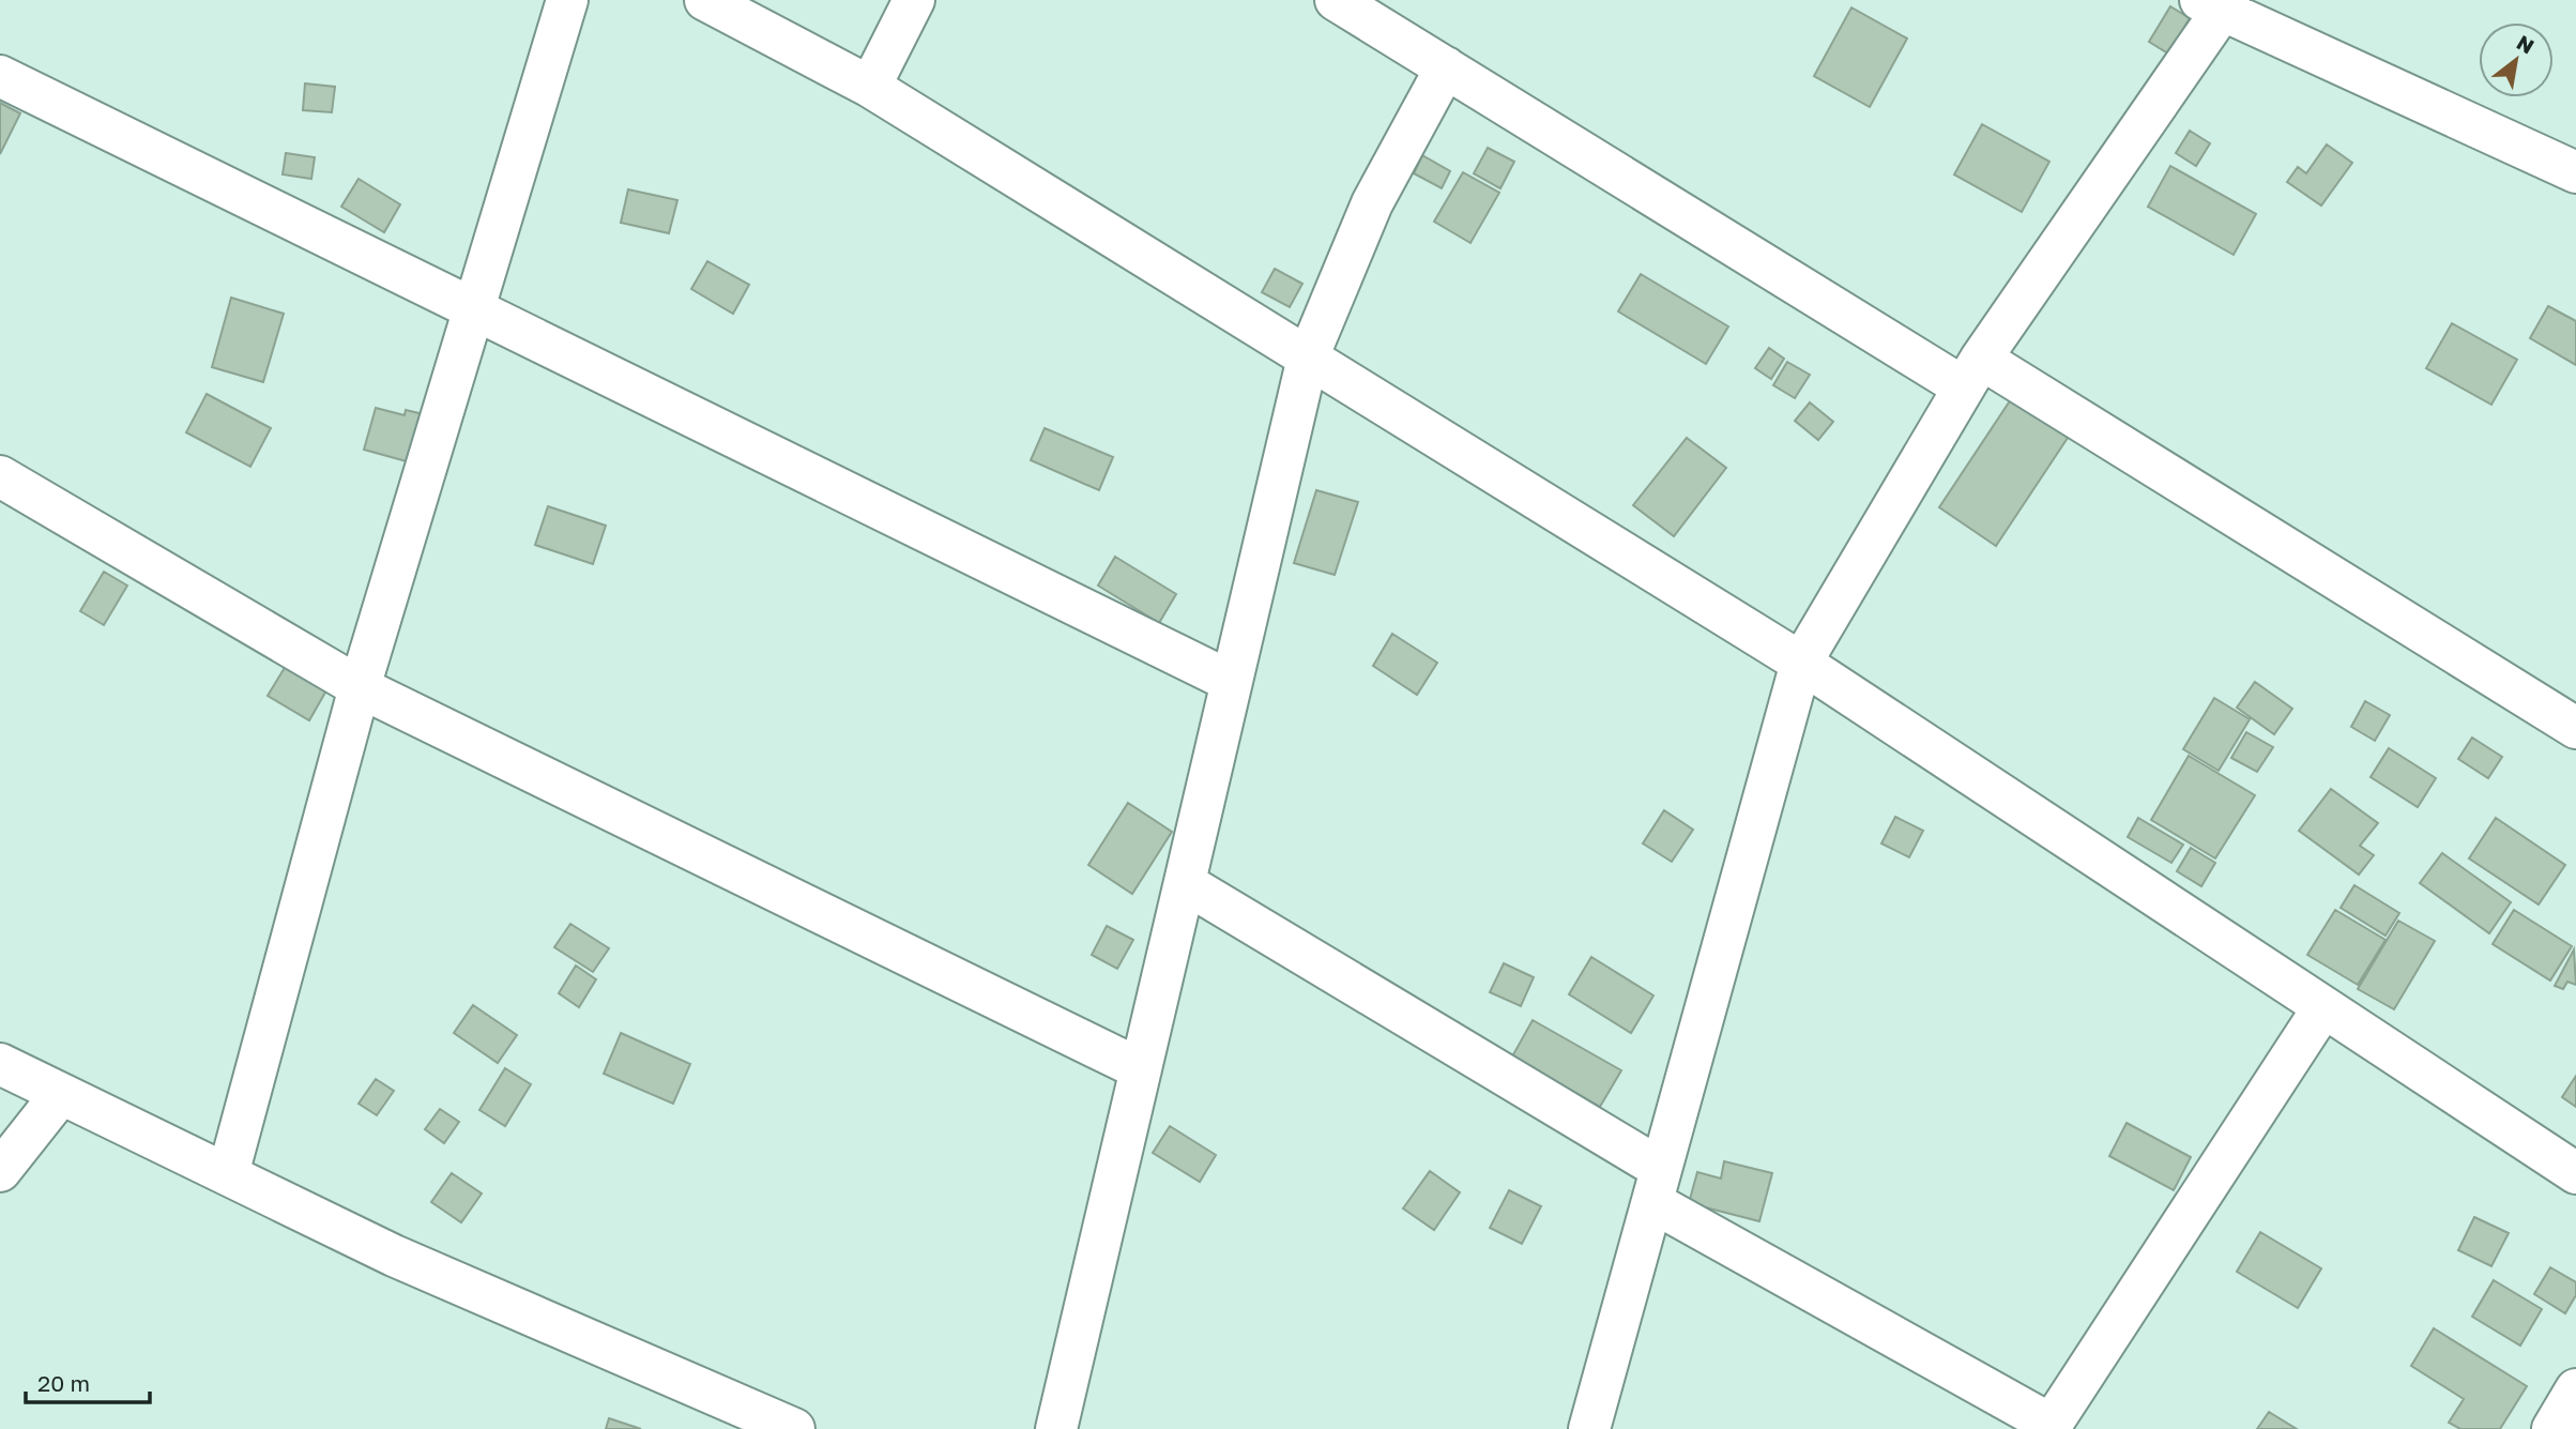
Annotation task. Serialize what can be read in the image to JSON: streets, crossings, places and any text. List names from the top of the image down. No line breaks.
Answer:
{"scale_bar":"20 m","north":"top right"}
